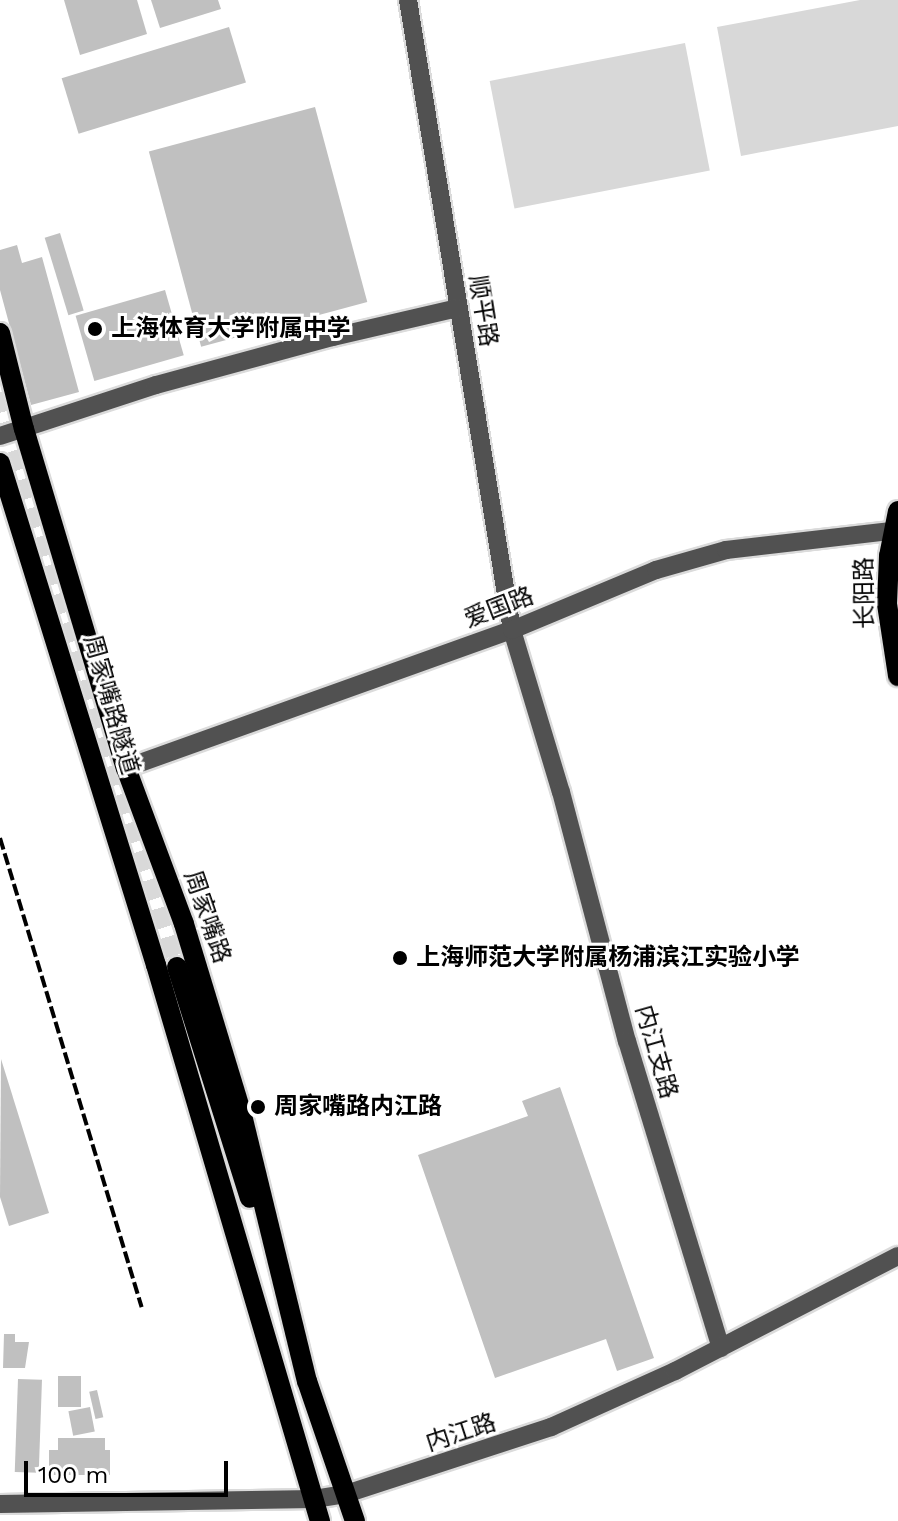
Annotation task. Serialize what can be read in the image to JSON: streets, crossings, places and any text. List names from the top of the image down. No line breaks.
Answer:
{"streets":{"main road":["长阳路","周家嘴路"],"street":["顺平路","爱国路","内江支路","内江路"]},"crossings":[["顺平路","爱国路"],["顺平路","内江支路"],["长阳路","爱国路"],["爱国路","周家嘴路"],["爱国路","内江支路"],["周家嘴路","内江路"],["内江支路","内江路"]],"places":["上海体育大学附属中学","上海师范大学附属杨浦滨江实验小学","周家嘴路内江路"],"scale_bar":"100 m"}
